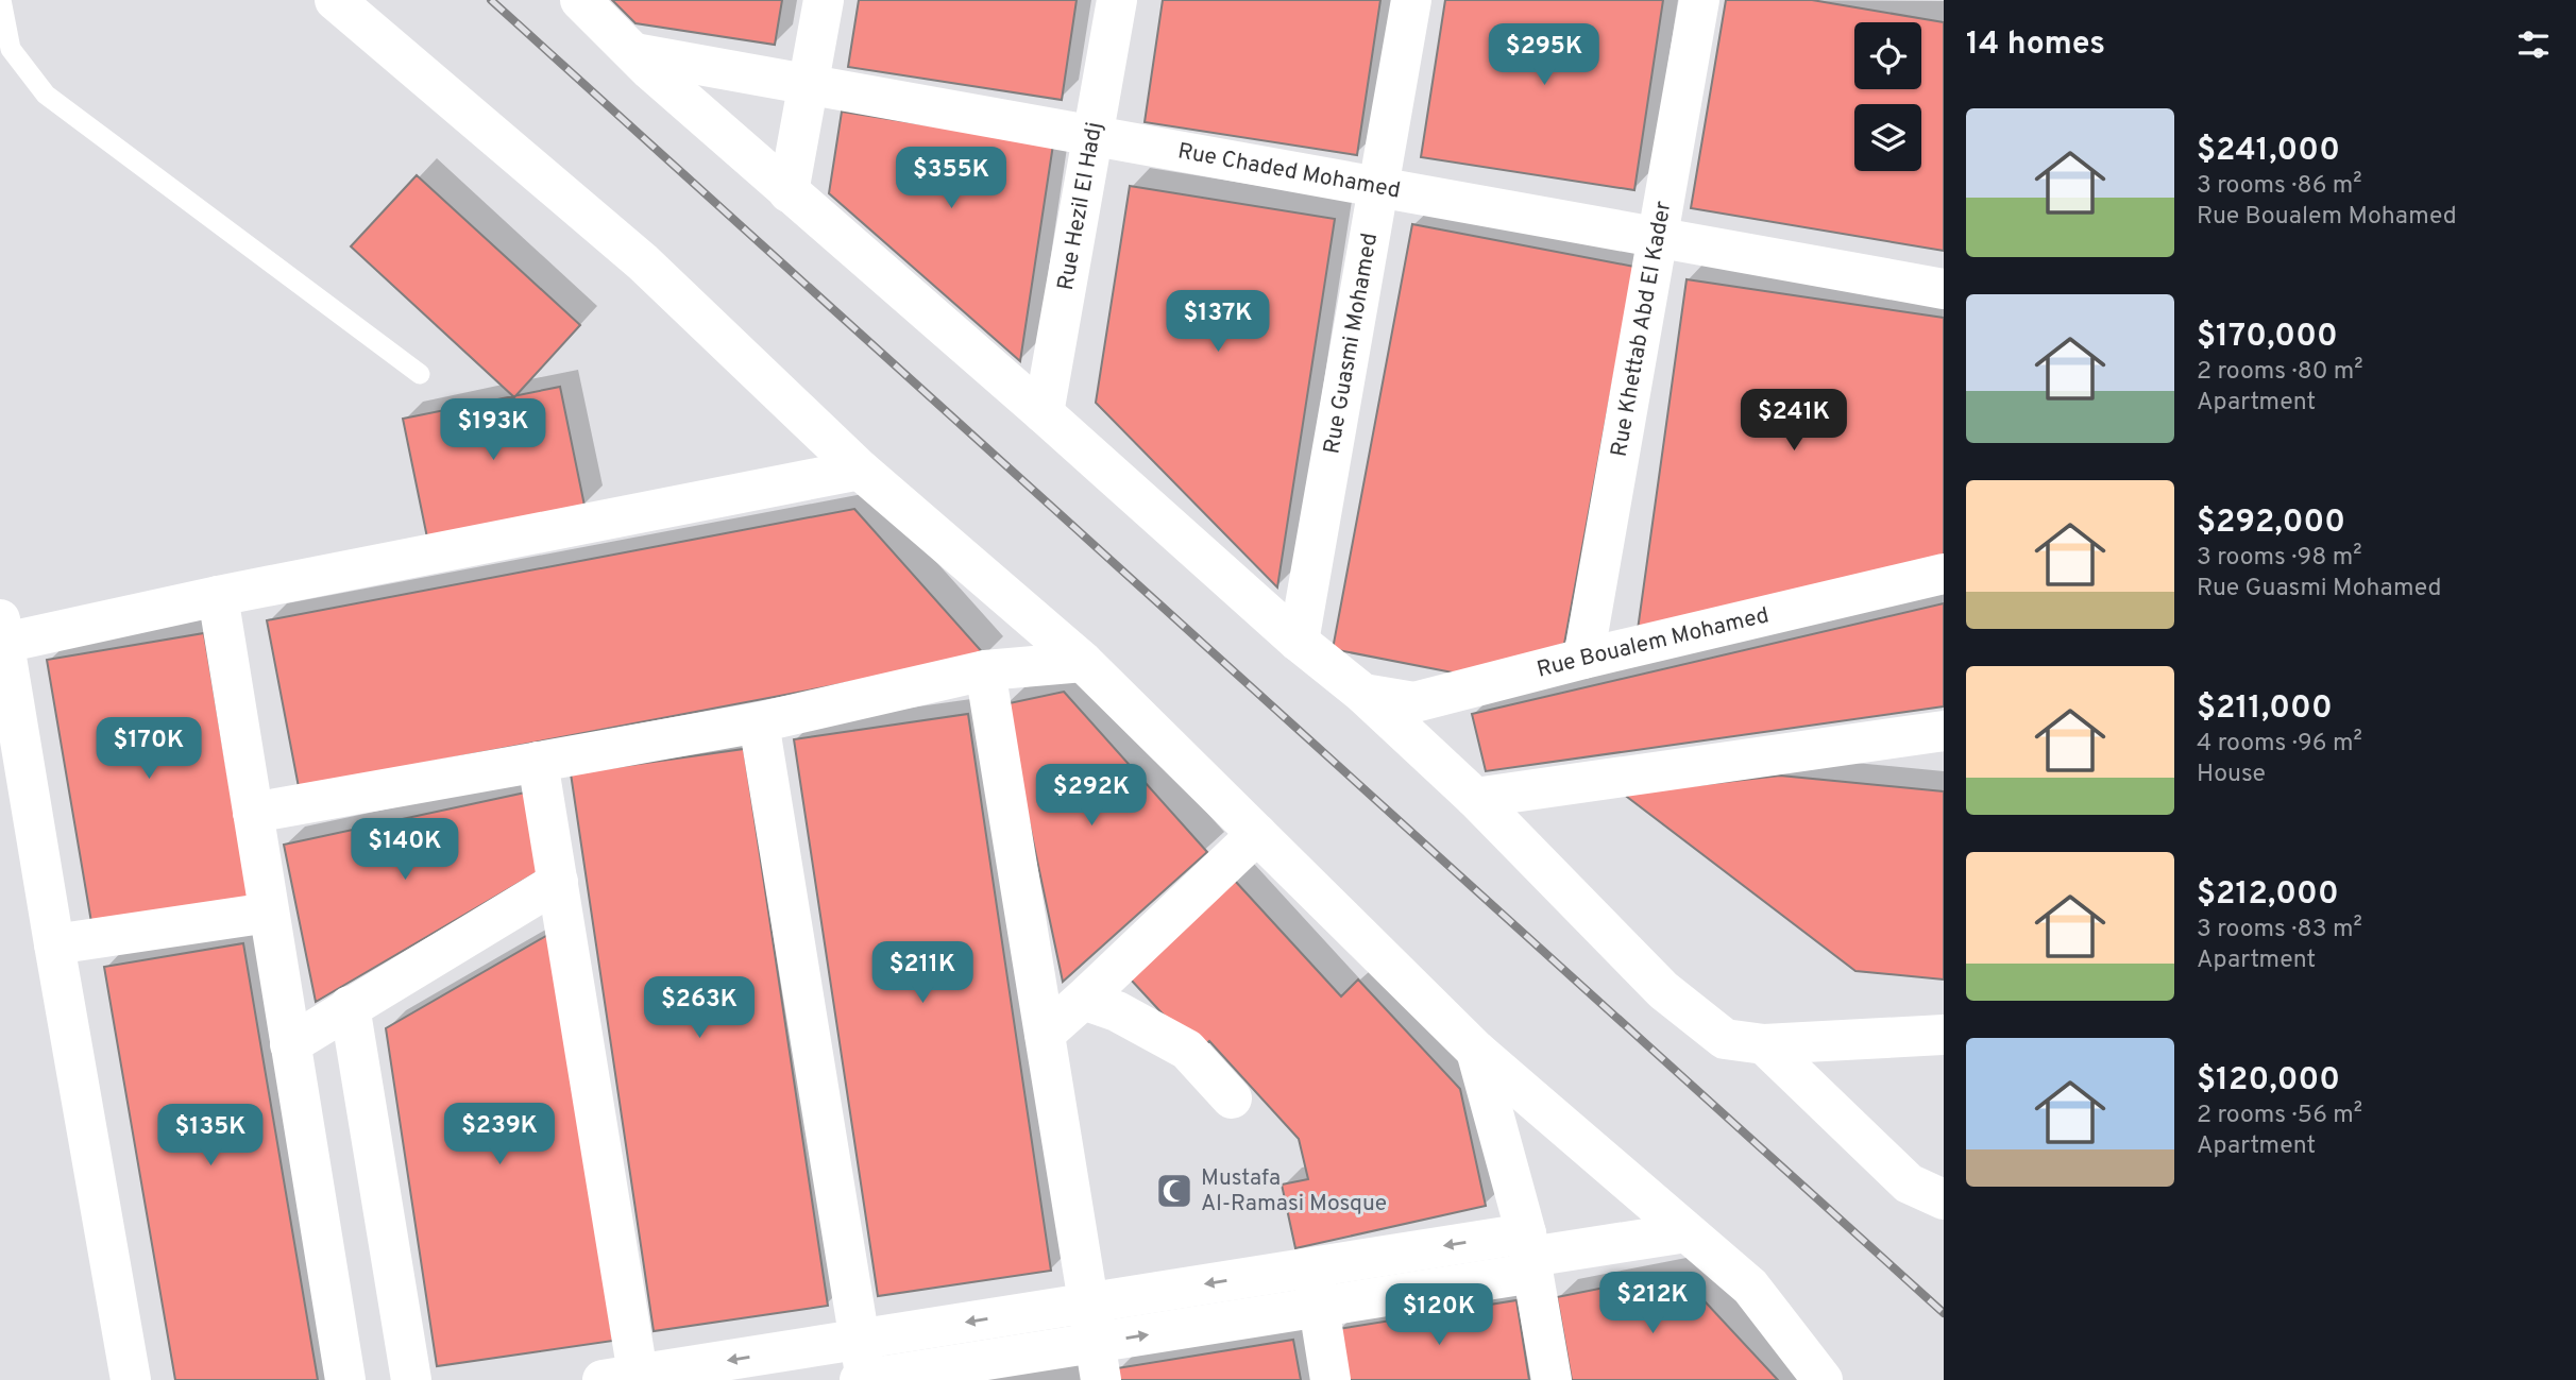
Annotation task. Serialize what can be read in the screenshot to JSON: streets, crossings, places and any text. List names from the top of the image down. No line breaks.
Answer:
{"streets":{"street":["Rue Chaded Mohamed","Rue Hezil El Hadj","Rue Khettab Abd El Kader","Rue Guasmi Mohamed","Rue Boualem Mohamed"]},"crossings":[["Rue Chaded Mohamed","Rue Hezil El Hadj"],["Rue Chaded Mohamed","Rue Khettab Abd El Kader"],["Rue Chaded Mohamed","Rue Guasmi Mohamed"],["Rue Khettab Abd El Kader","Rue Boualem Mohamed"]],"places":{"mosque":["Mustafa Al-Ramasi Mosque"]},"page":{"heading":"14 homes","price":["$295K","$355K","$137K","$241K","$193K","$170K","$292K","$140K","$211K","$263K","$239K","$135K","$212K","$120K"],"list":[{"name":"$241,000","note":"3 rooms · 86 m² · Rue Boualem Mohamed"},{"name":"$170,000","note":"2 rooms · 80 m² · Apartment"},{"name":"$292,000","note":"3 rooms · 98 m² · Rue Guasmi Mohamed"},{"name":"$211,000","note":"4 rooms · 96 m² · House"},{"name":"$212,000","note":"3 rooms · 83 m² · Apartment"},{"name":"$120,000","note":"2 rooms · 56 m² · Apartment"}]}}
